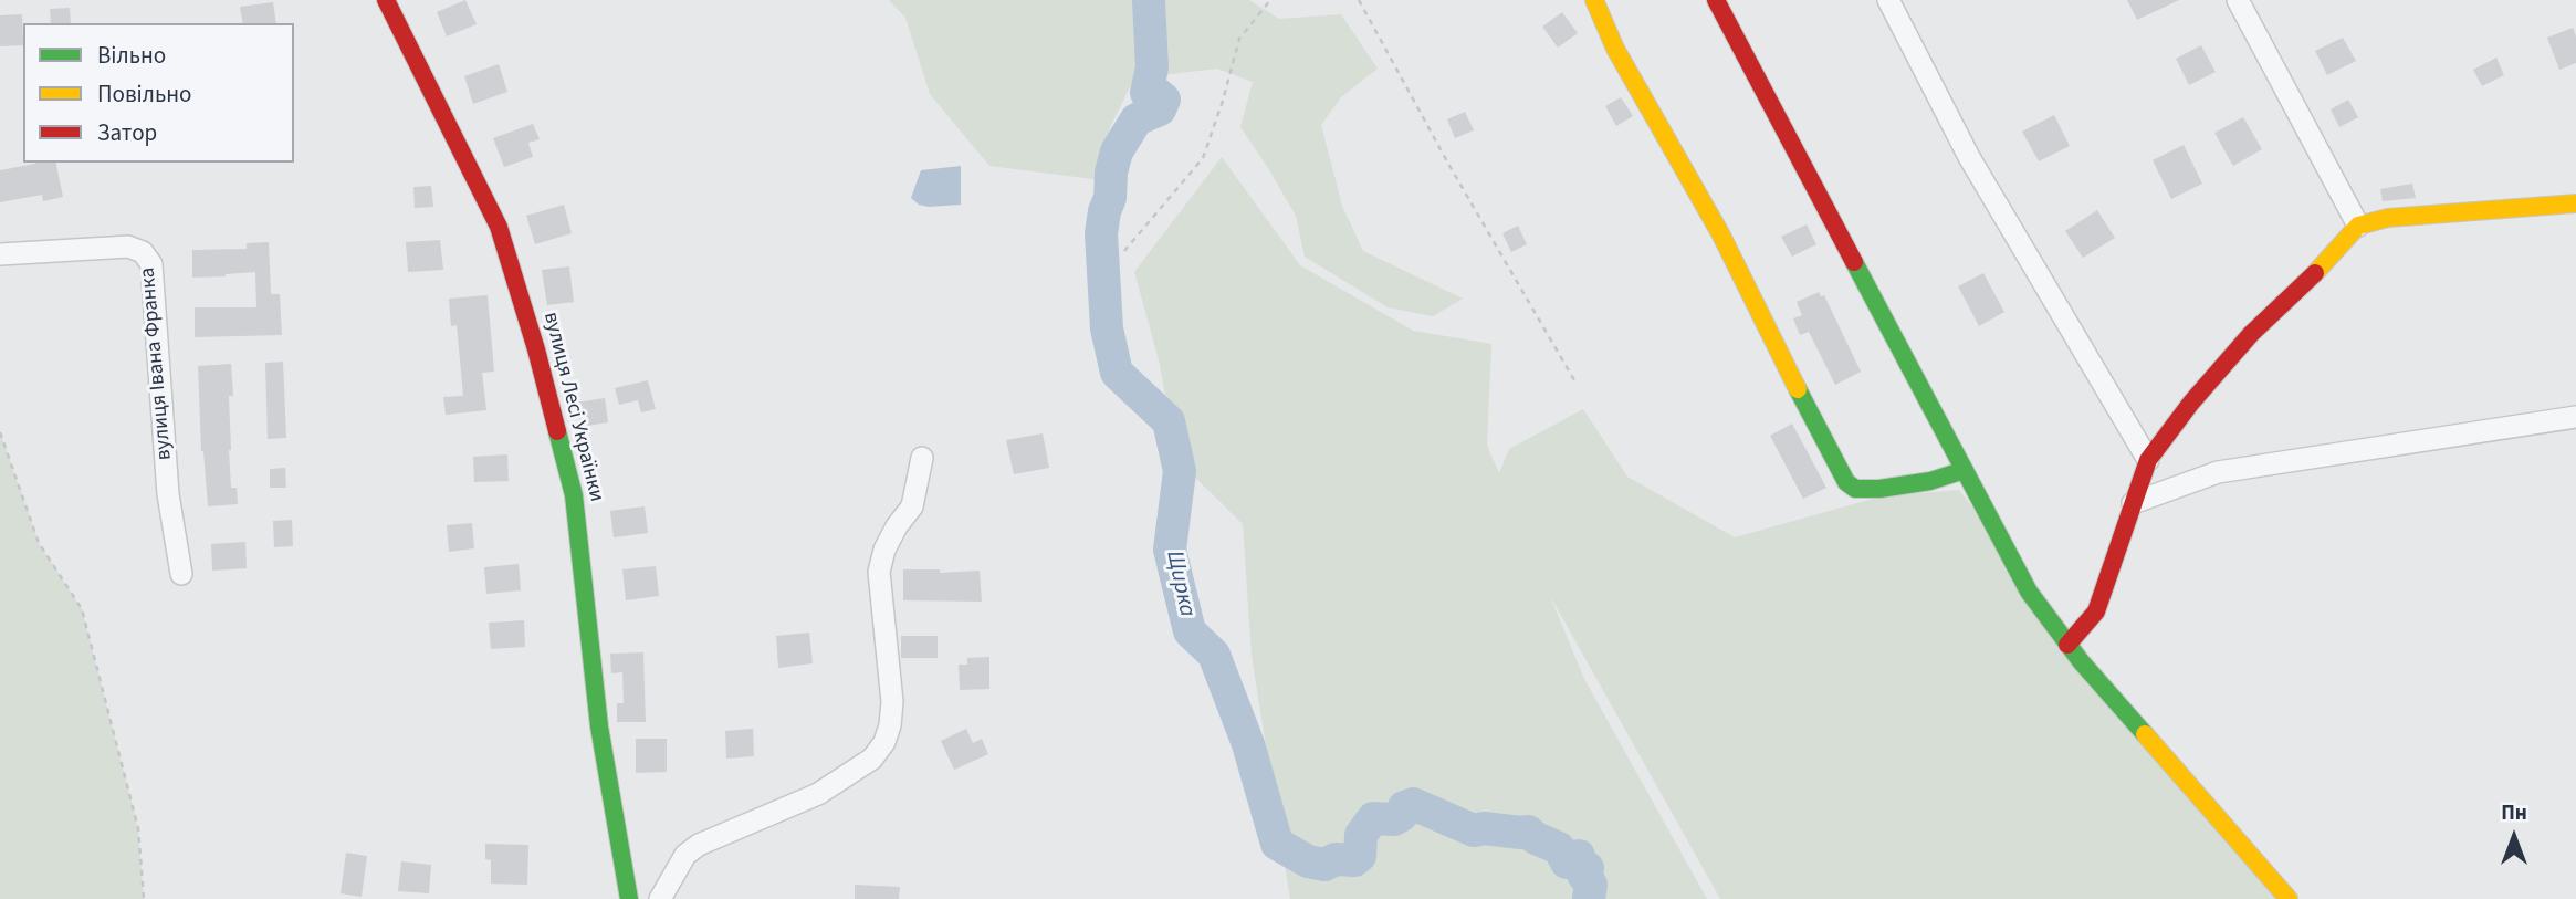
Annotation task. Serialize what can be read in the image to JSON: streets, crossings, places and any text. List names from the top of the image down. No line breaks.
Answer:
{"streets":{"street":["вулиця Івана Франка","вулиця Лесі Українки"]},"water":["Щирка"],"legend":["Вільно","Повільно","Затор"],"north":"top"}
